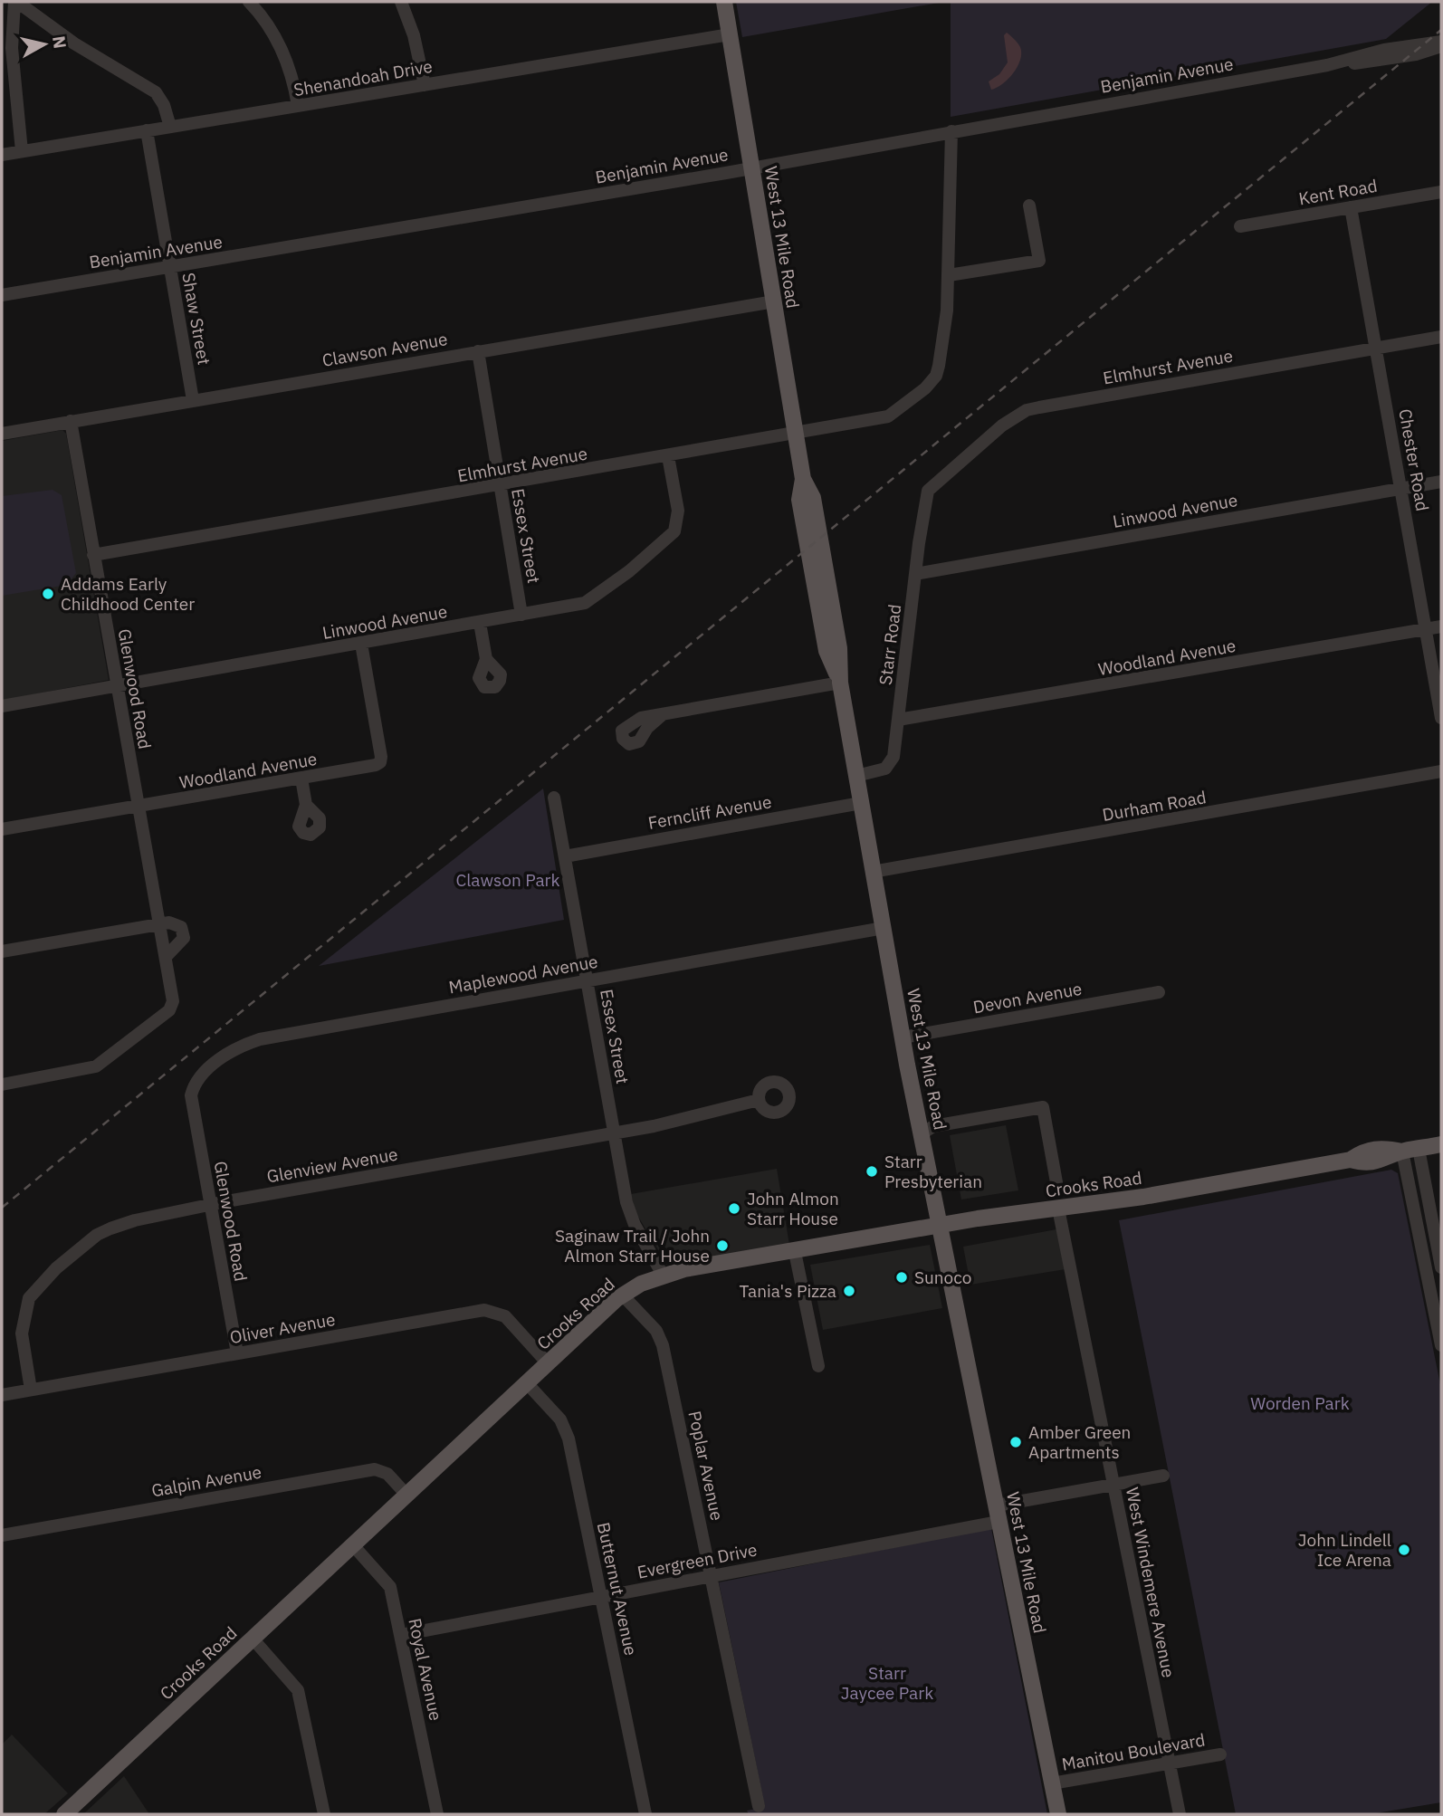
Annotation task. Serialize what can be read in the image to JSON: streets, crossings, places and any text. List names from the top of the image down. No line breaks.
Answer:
{"streets":{"main road":["West 13 Mile Road","Crooks Road"],"street":["Benjamin Avenue","Shenandoah Drive","Kent Road","Shaw Street","Clawson Avenue","Elmhurst Avenue","Chester Road","Linwood Avenue","Essex Street","Starr Road","Woodland Avenue","Glenwood Road","Durham Road","Ferncliff Avenue","Maplewood Avenue","Devon Avenue","Glenview Avenue","Oliver Avenue","Poplar Avenue","Galpin Avenue","Evergreen Drive","West Windemere Avenue","Butternut Avenue","Royal Avenue","Manitou Boulevard"]},"crossings":[["Benjamin Avenue","West 13 Mile Road"],["Benjamin Avenue","Shaw Street"],["Shenandoah Drive","West 13 Mile Road"],["Shenandoah Drive","Shaw Street"],["Kent Road","Chester Road"],["West 13 Mile Road","Clawson Avenue"],["West 13 Mile Road","Elmhurst Avenue"],["West 13 Mile Road","Starr Road"],["West 13 Mile Road","Durham Road"],["West 13 Mile Road","Ferncliff Avenue"],["West 13 Mile Road","Maplewood Avenue"],["West 13 Mile Road","Devon Avenue"],["West 13 Mile Road","Crooks Road"],["West 13 Mile Road","Evergreen Drive"],["West 13 Mile Road","Manitou Boulevard"],["Shaw Street","Clawson Avenue"],["Clawson Avenue","Essex Street"],["Clawson Avenue","Glenwood Road"],["Elmhurst Avenue","Chester Road"],["Elmhurst Avenue","Linwood Avenue"],["Elmhurst Avenue","Essex Street"],["Elmhurst Avenue","Starr Road"],["Elmhurst Avenue","Glenwood Road"],["Chester Road","Linwood Avenue"],["Chester Road","Woodland Avenue"],["Linwood Avenue","Essex Street"],["Linwood Avenue","Starr Road"],["Linwood Avenue","Woodland Avenue"],["Linwood Avenue","Glenwood Road"],["Essex Street","Ferncliff Avenue"],["Essex Street","Maplewood Avenue"],["Essex Street","Glenview Avenue"],["Essex Street","Crooks Road"],["Starr Road","Woodland Avenue"],["Woodland Avenue","Glenwood Road"],["Glenwood Road","Maplewood Avenue"],["Glenwood Road","Glenview Avenue"],["Glenwood Road","Oliver Avenue"],["Glenview Avenue","Oliver Avenue"],["Crooks Road","Oliver Avenue"],["Crooks Road","Poplar Avenue"],["Crooks Road","Galpin Avenue"],["Crooks Road","West Windemere Avenue"],["Crooks Road","Butternut Avenue"],["Crooks Road","Royal Avenue"],["Poplar Avenue","Evergreen Drive"],["Evergreen Drive","West Windemere Avenue"],["Evergreen Drive","Butternut Avenue"],["Evergreen Drive","Royal Avenue"],["West Windemere Avenue","Manitou Boulevard"]],"parks":["Clawson Park","Worden Park","Starr Jaycee Park"],"places":["Addams Early Childhood Center","Starr Presbyterian","John Almon Starr House","Saginaw Trail / John Almon Starr House","Sunoco","Tania's Pizza","Amber Green Apartments","John Lindell Ice Arena"],"north":"right"}
